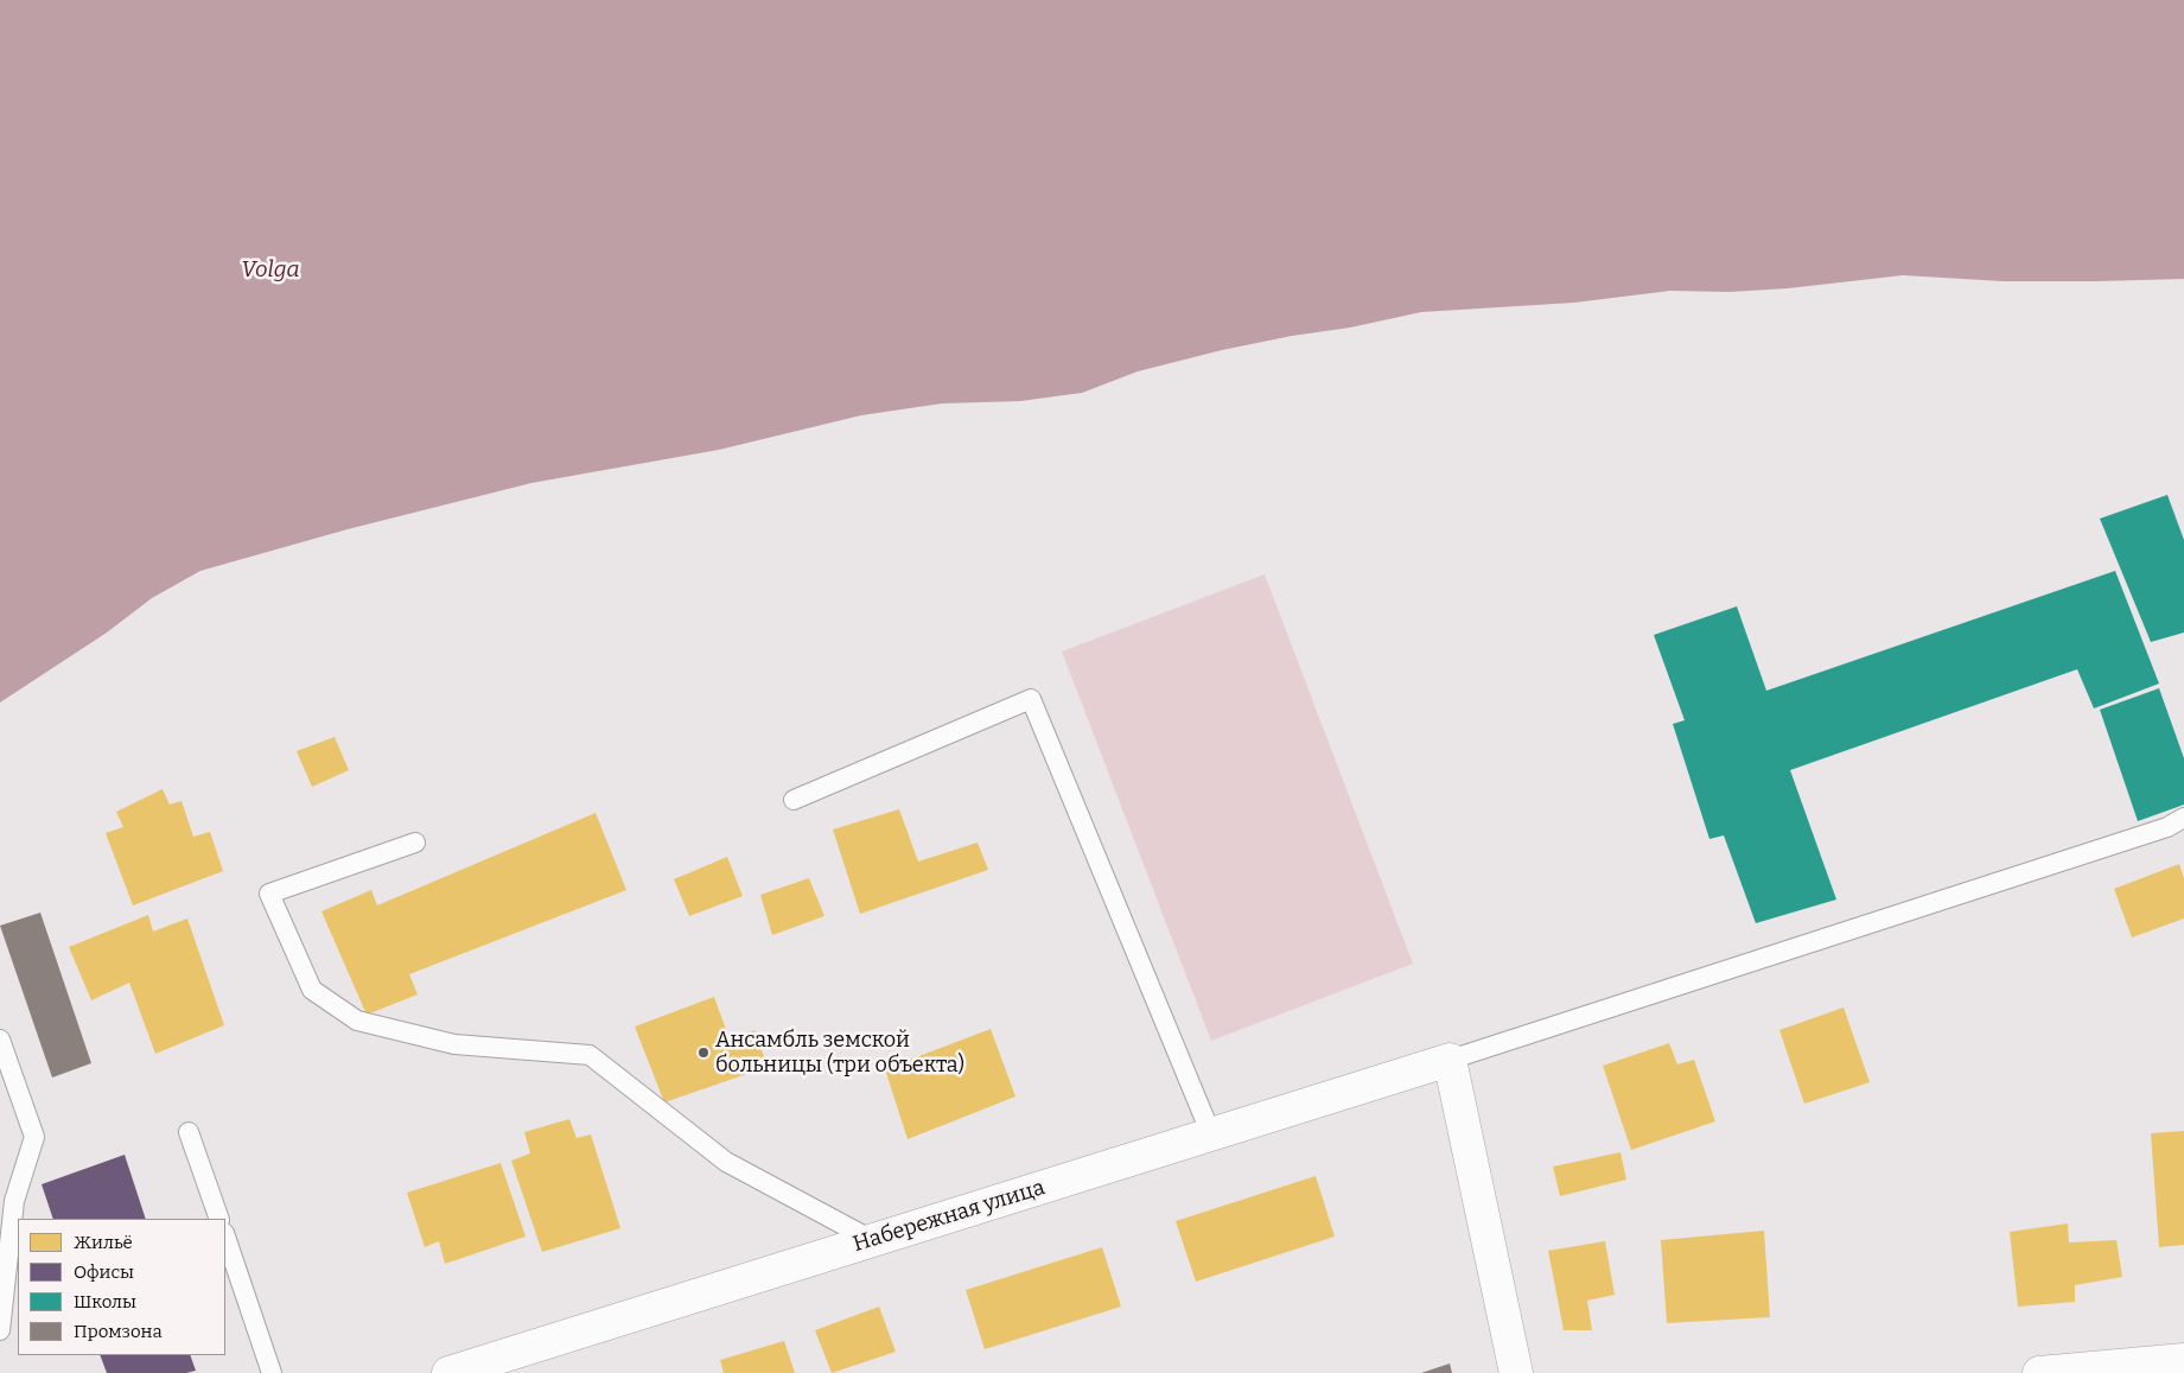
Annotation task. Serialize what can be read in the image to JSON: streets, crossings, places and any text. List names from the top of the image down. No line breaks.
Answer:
{"streets":{"street":["Набережная улица"]},"water":["Volga"],"places":["Ансамбль земской больницы (три объекта)"],"legend":["Жильё","Офисы","Школы","Промзона"]}
